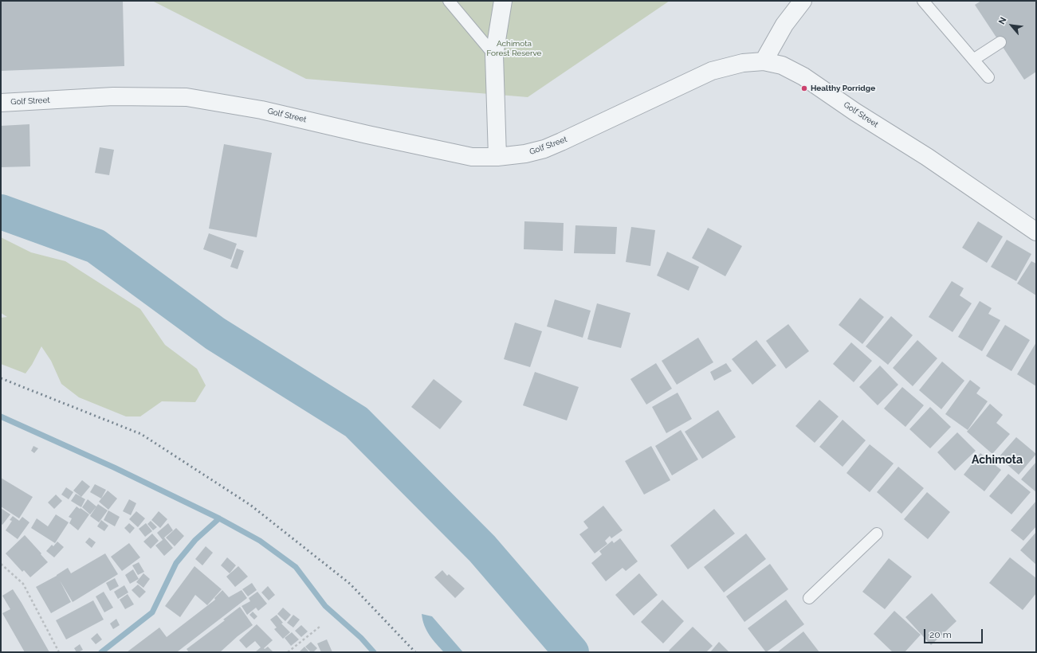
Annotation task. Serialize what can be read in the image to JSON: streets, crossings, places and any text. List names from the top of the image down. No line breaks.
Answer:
{"streets":{"street":["Golf Street"]},"districts":["Achimota"],"parks":["Achimota Forest Reserve"],"places":["Healthy Porridge"],"scale_bar":"20 m","north":"top left"}
